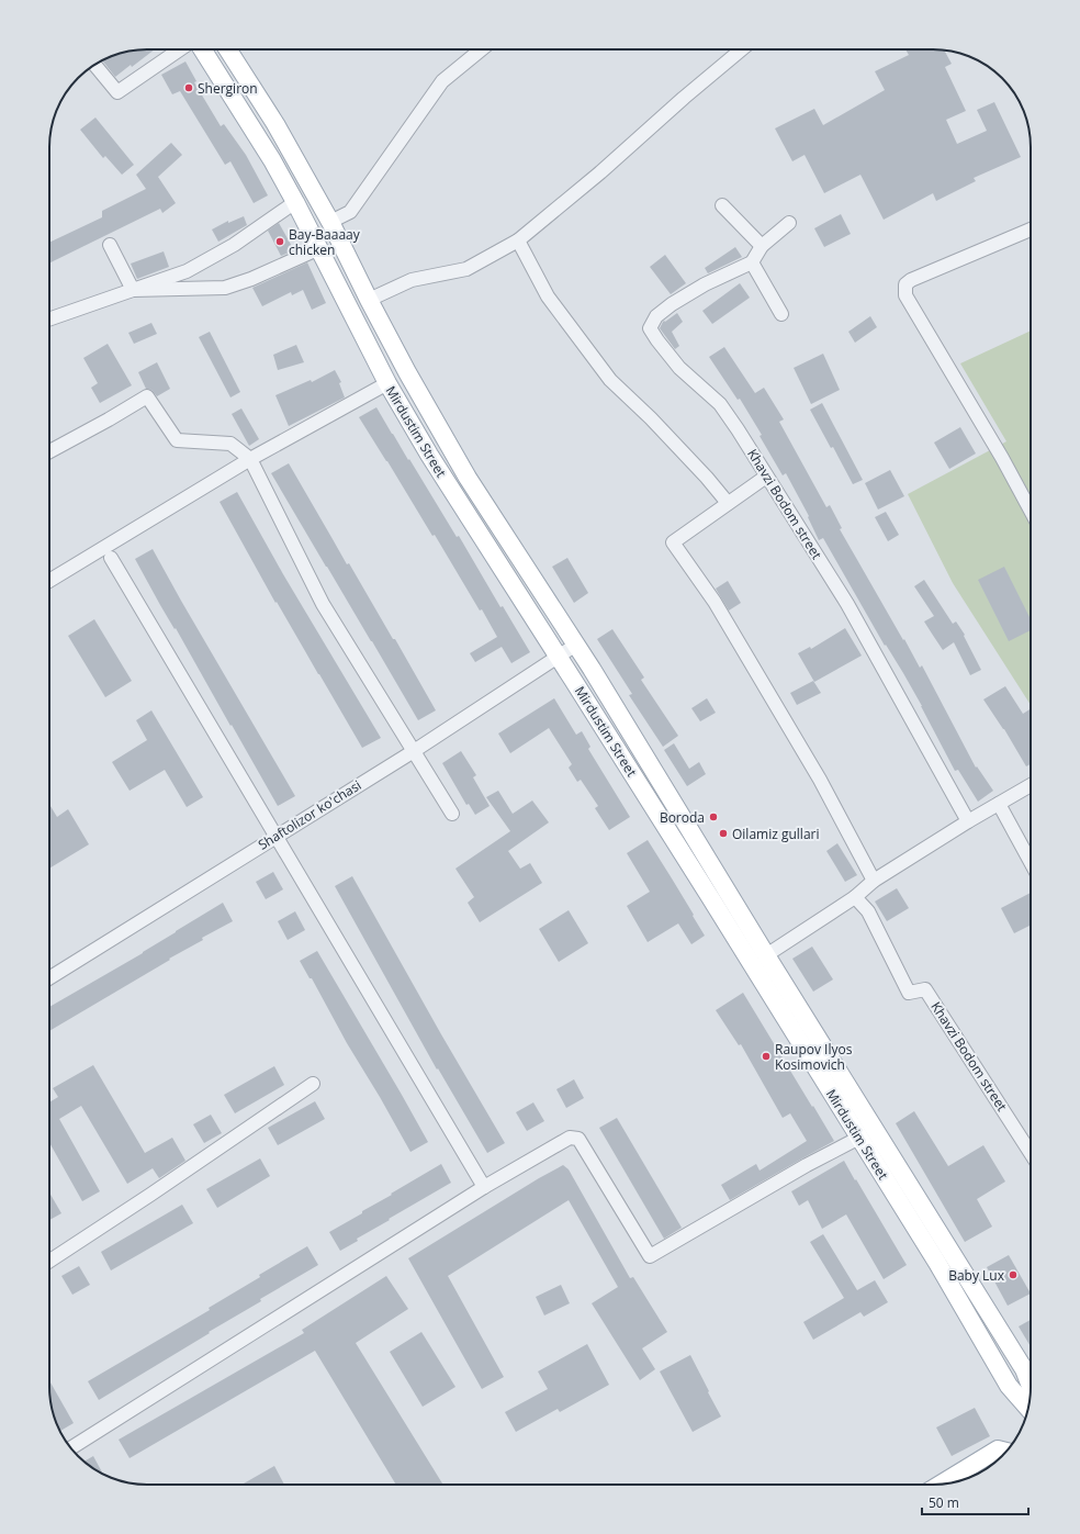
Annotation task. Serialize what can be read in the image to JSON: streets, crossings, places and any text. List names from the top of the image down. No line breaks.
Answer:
{"streets":{"main road":["Mirdustim Street"],"street":["Khavzi Bodom street","Shaftolizor ko'chasi"]},"crossings":[["Mirdustim Street","Shaftolizor ko'chasi"]],"places":["Shergiron","Bay-Baaaay chicken","Boroda","Oilamiz gullari","Raupov Ilyos Kosimovich","Baby Lux"],"scale_bar":"50 m"}
